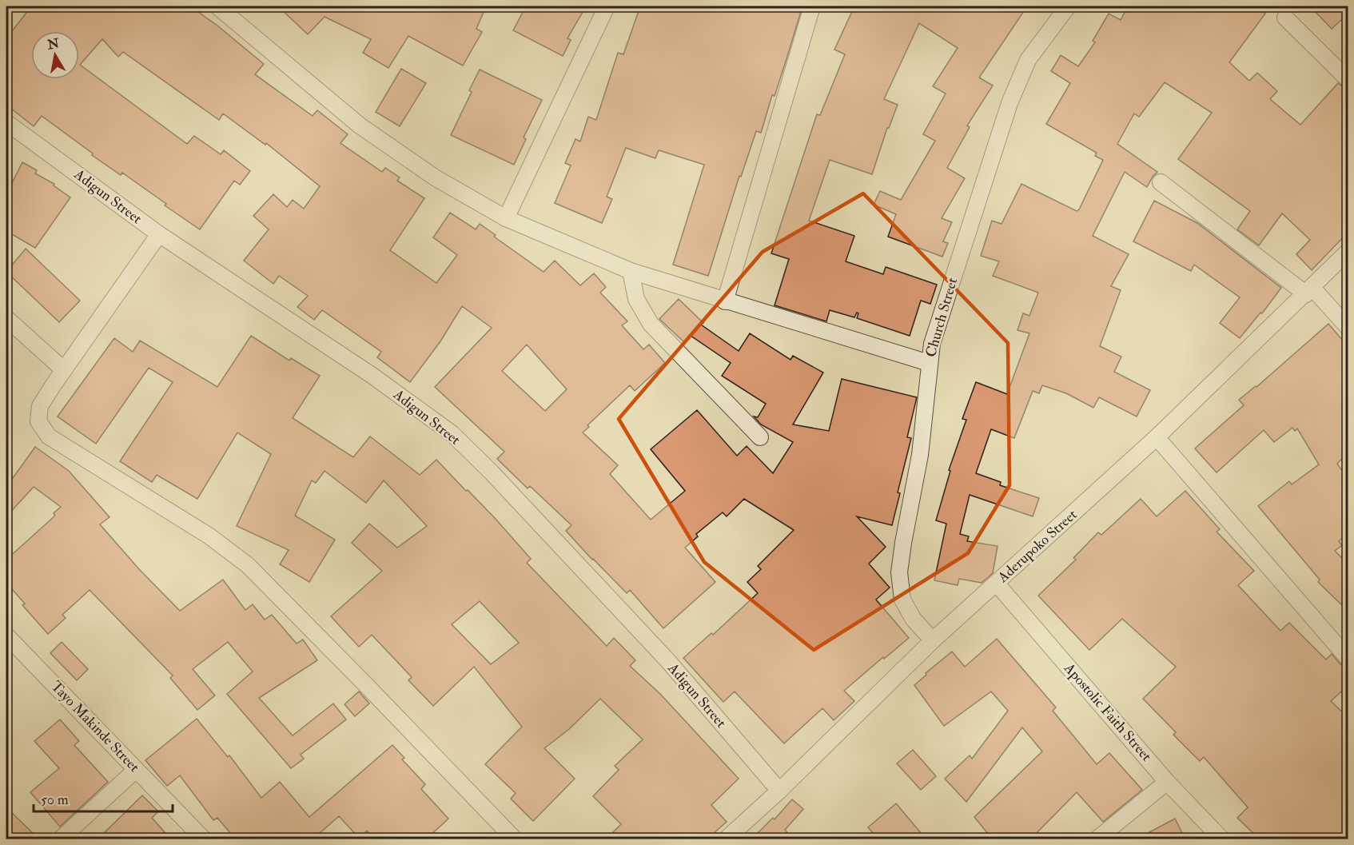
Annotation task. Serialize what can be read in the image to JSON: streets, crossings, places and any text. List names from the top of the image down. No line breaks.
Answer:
{"streets":{"street":["Adigun Street","Church Street","Aderupoko Street","Apostolic Faith Street","Tayo Makinde Street"]},"crossings":[["Adigun Street","Aderupoko Street"],["Church Street","Aderupoko Street"],["Aderupoko Street","Apostolic Faith Street"]],"scale_bar":"50 m","north":"top"}
